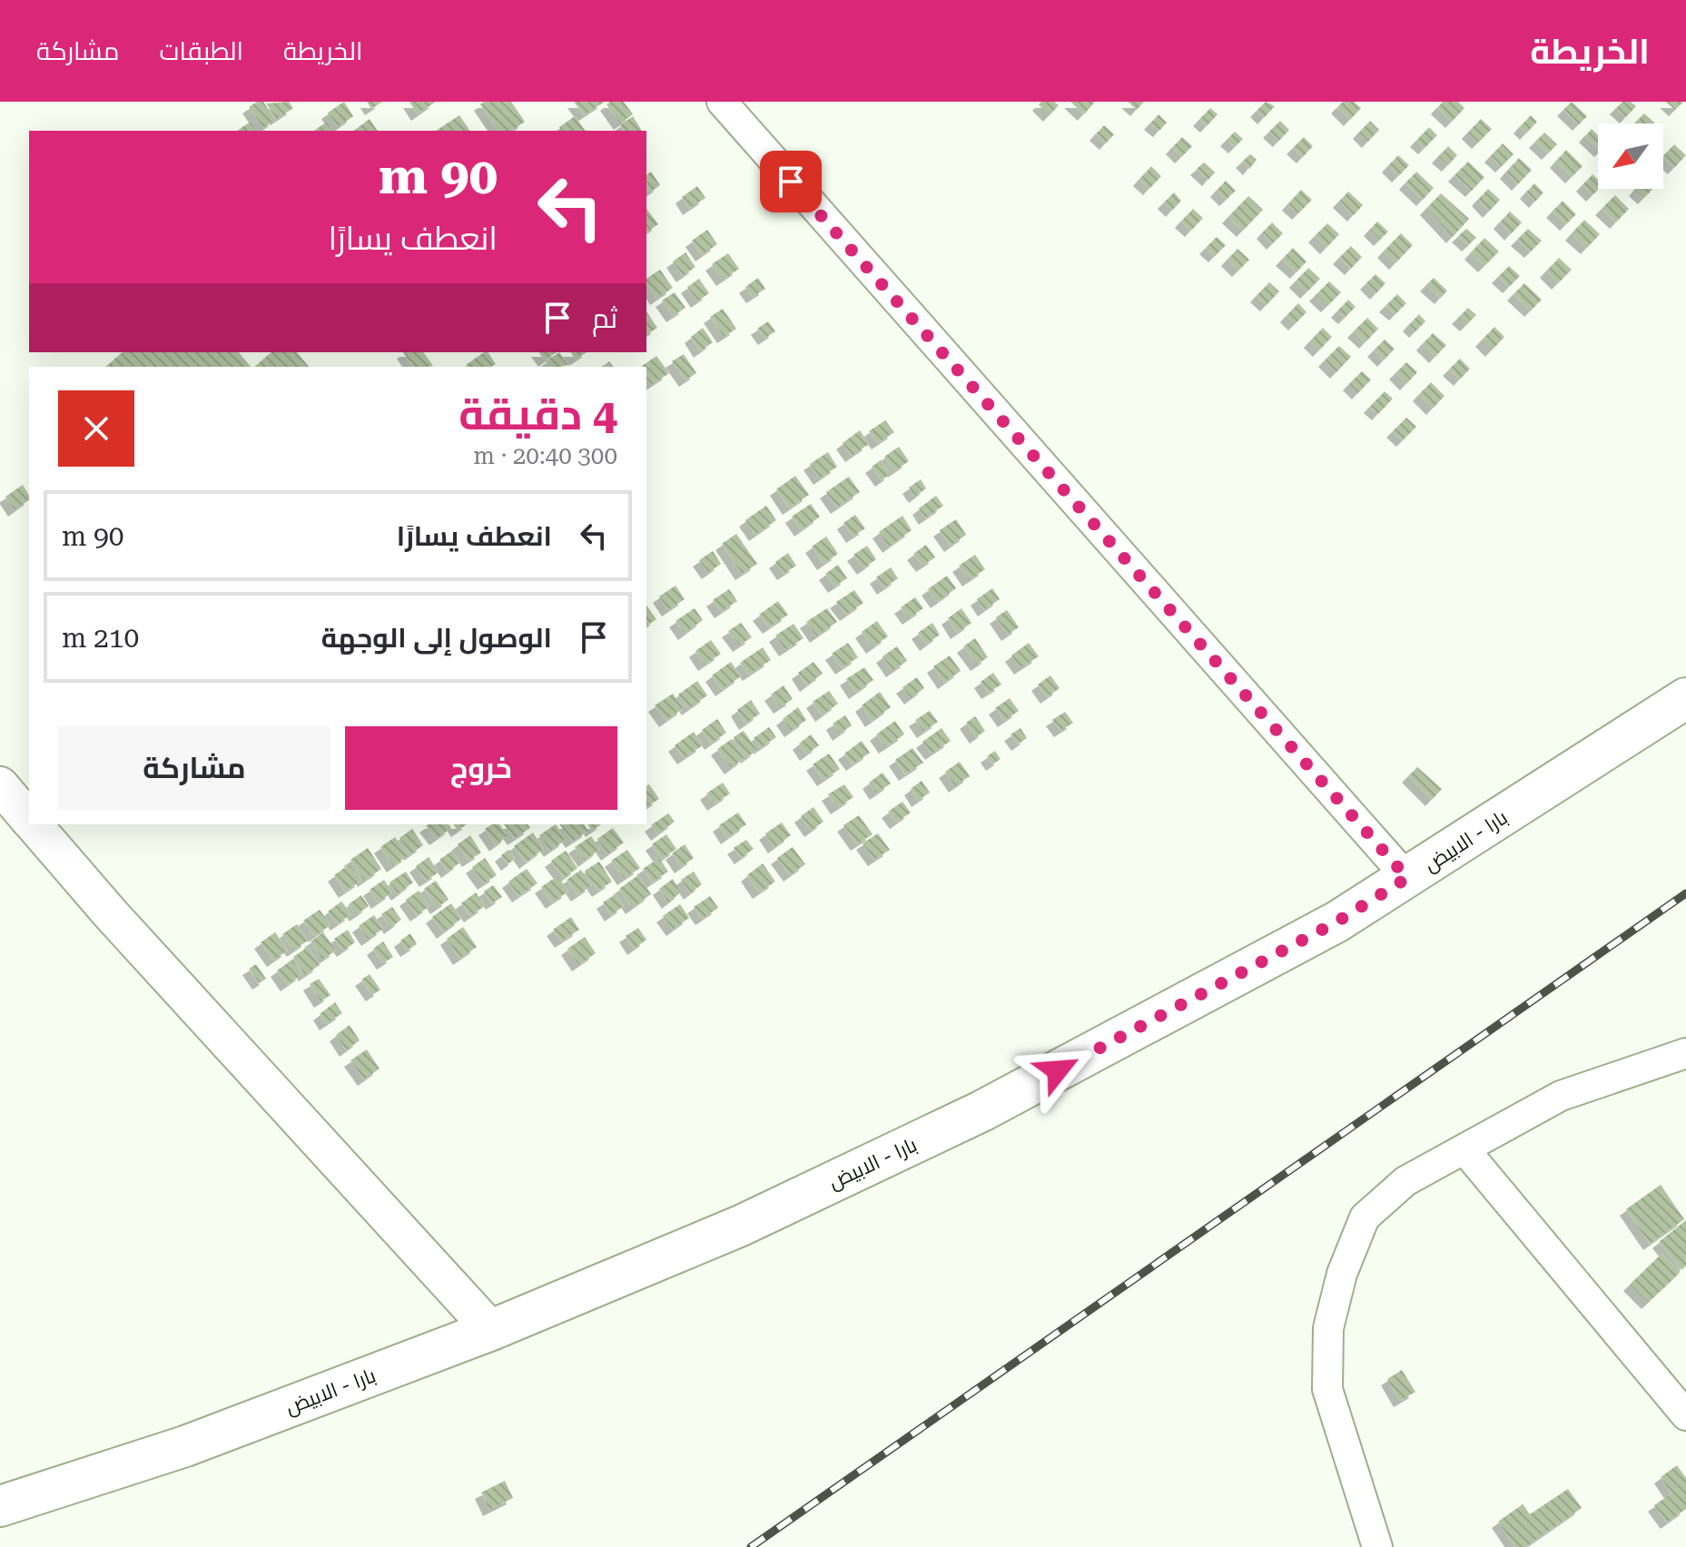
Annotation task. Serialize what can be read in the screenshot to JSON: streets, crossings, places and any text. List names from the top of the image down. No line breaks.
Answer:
{"streets":{"main road":["بارا - الابيض"]},"north":"bottom left","page":{"header":"الخريطة","nav":["الخريطة","الطبقات","مشاركة"],"turn":["90 m","انعطف يسارًا"],"then":"ثم","heading":["4 دقيقة","300 m · 20:40"],"list":[{"name":"انعطف يسارًا","value":"90 m"},{"name":"الوصول إلى الوجهة","value":"210 m"}],"buttons":["خروج","مشاركة"]}}
